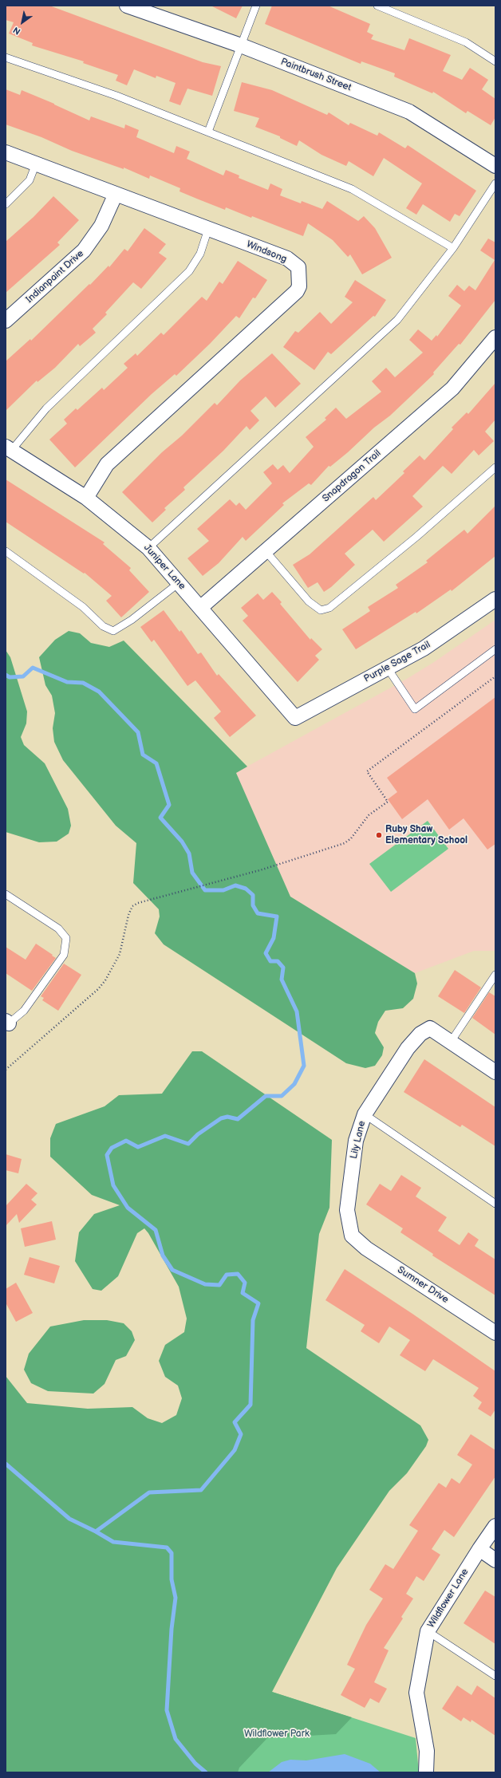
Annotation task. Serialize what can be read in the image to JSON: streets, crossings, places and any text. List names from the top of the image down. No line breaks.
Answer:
{"streets":{"street":["Paintbrush Street","Windsong","Indianpaint Drive","Snapdragon Trail","Juniper Lane","Purple Sage Trail","Lily Lane","Sumner Drive","Wildflower Lane"]},"crossings":[["Windsong","Indianpaint Drive"],["Windsong","Juniper Lane"],["Snapdragon Trail","Juniper Lane"],["Juniper Lane","Purple Sage Trail"],["Lily Lane","Sumner Drive"]],"parks":["Wildflower Park"],"places":["Ruby Shaw Elementary School"],"north":"bottom left"}
